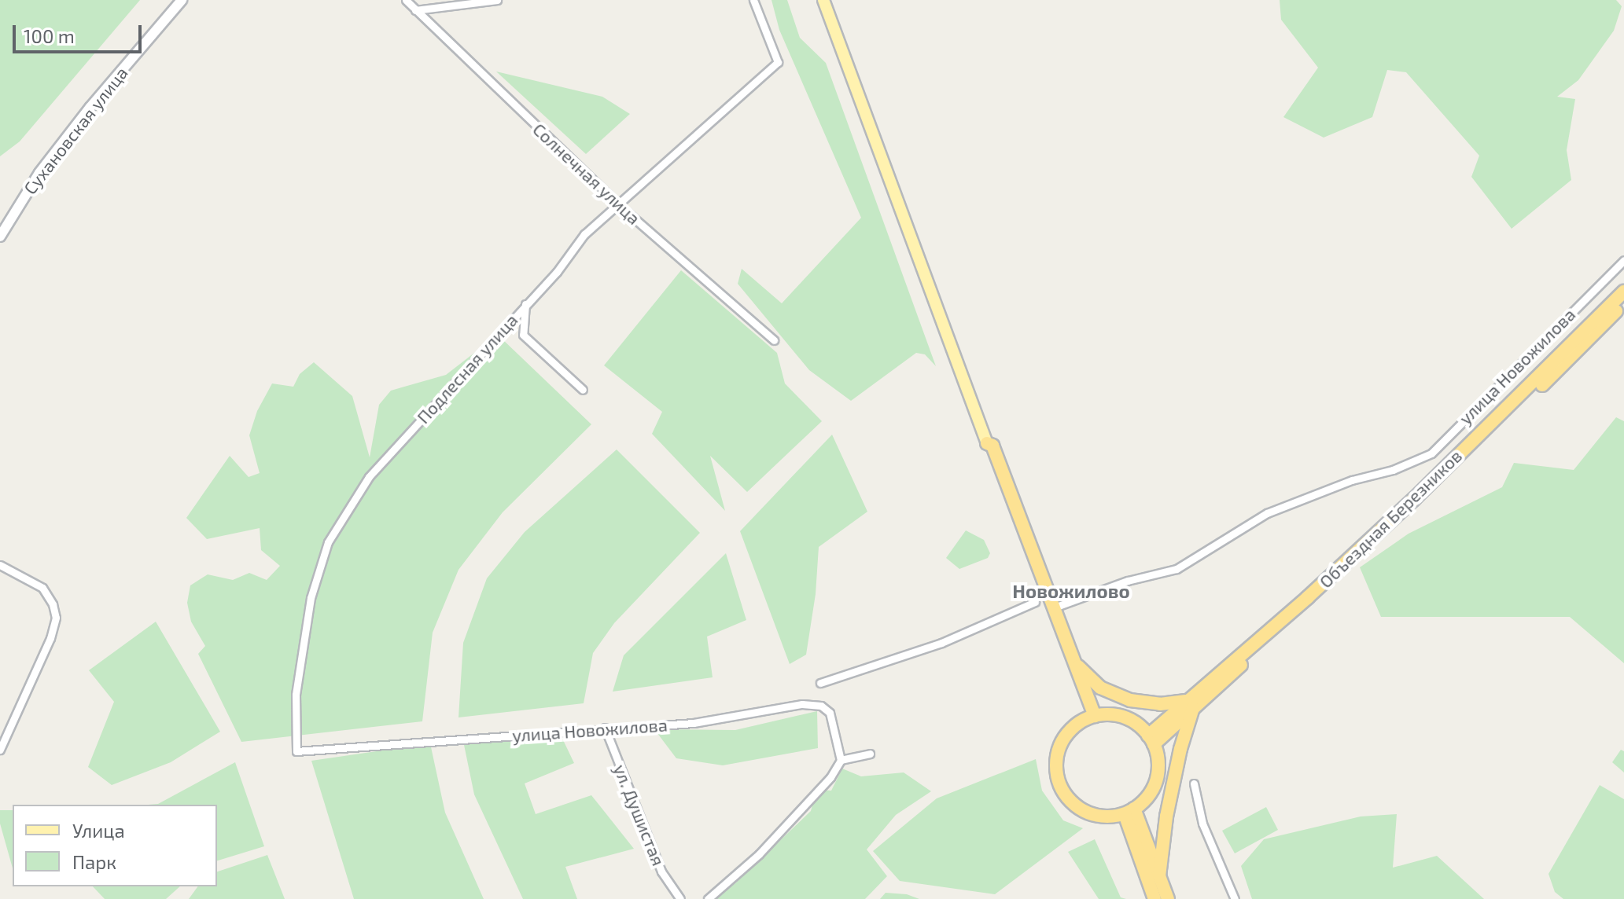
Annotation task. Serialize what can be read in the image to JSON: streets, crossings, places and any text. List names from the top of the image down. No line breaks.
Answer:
{"streets":{"highway":["Объездная Березников"],"street":["Сухановская улица","Солнечная улица","улица Новожилова","Подлесная улица","ул. Душистая"]},"crossings":[["Солнечная улица","Подлесная улица"],["улица Новожилова","Подлесная улица"],["улица Новожилова","ул. Душистая"]],"districts":["Новожилово"],"legend":["Улица","Парк"],"scale_bar":"100 m"}
